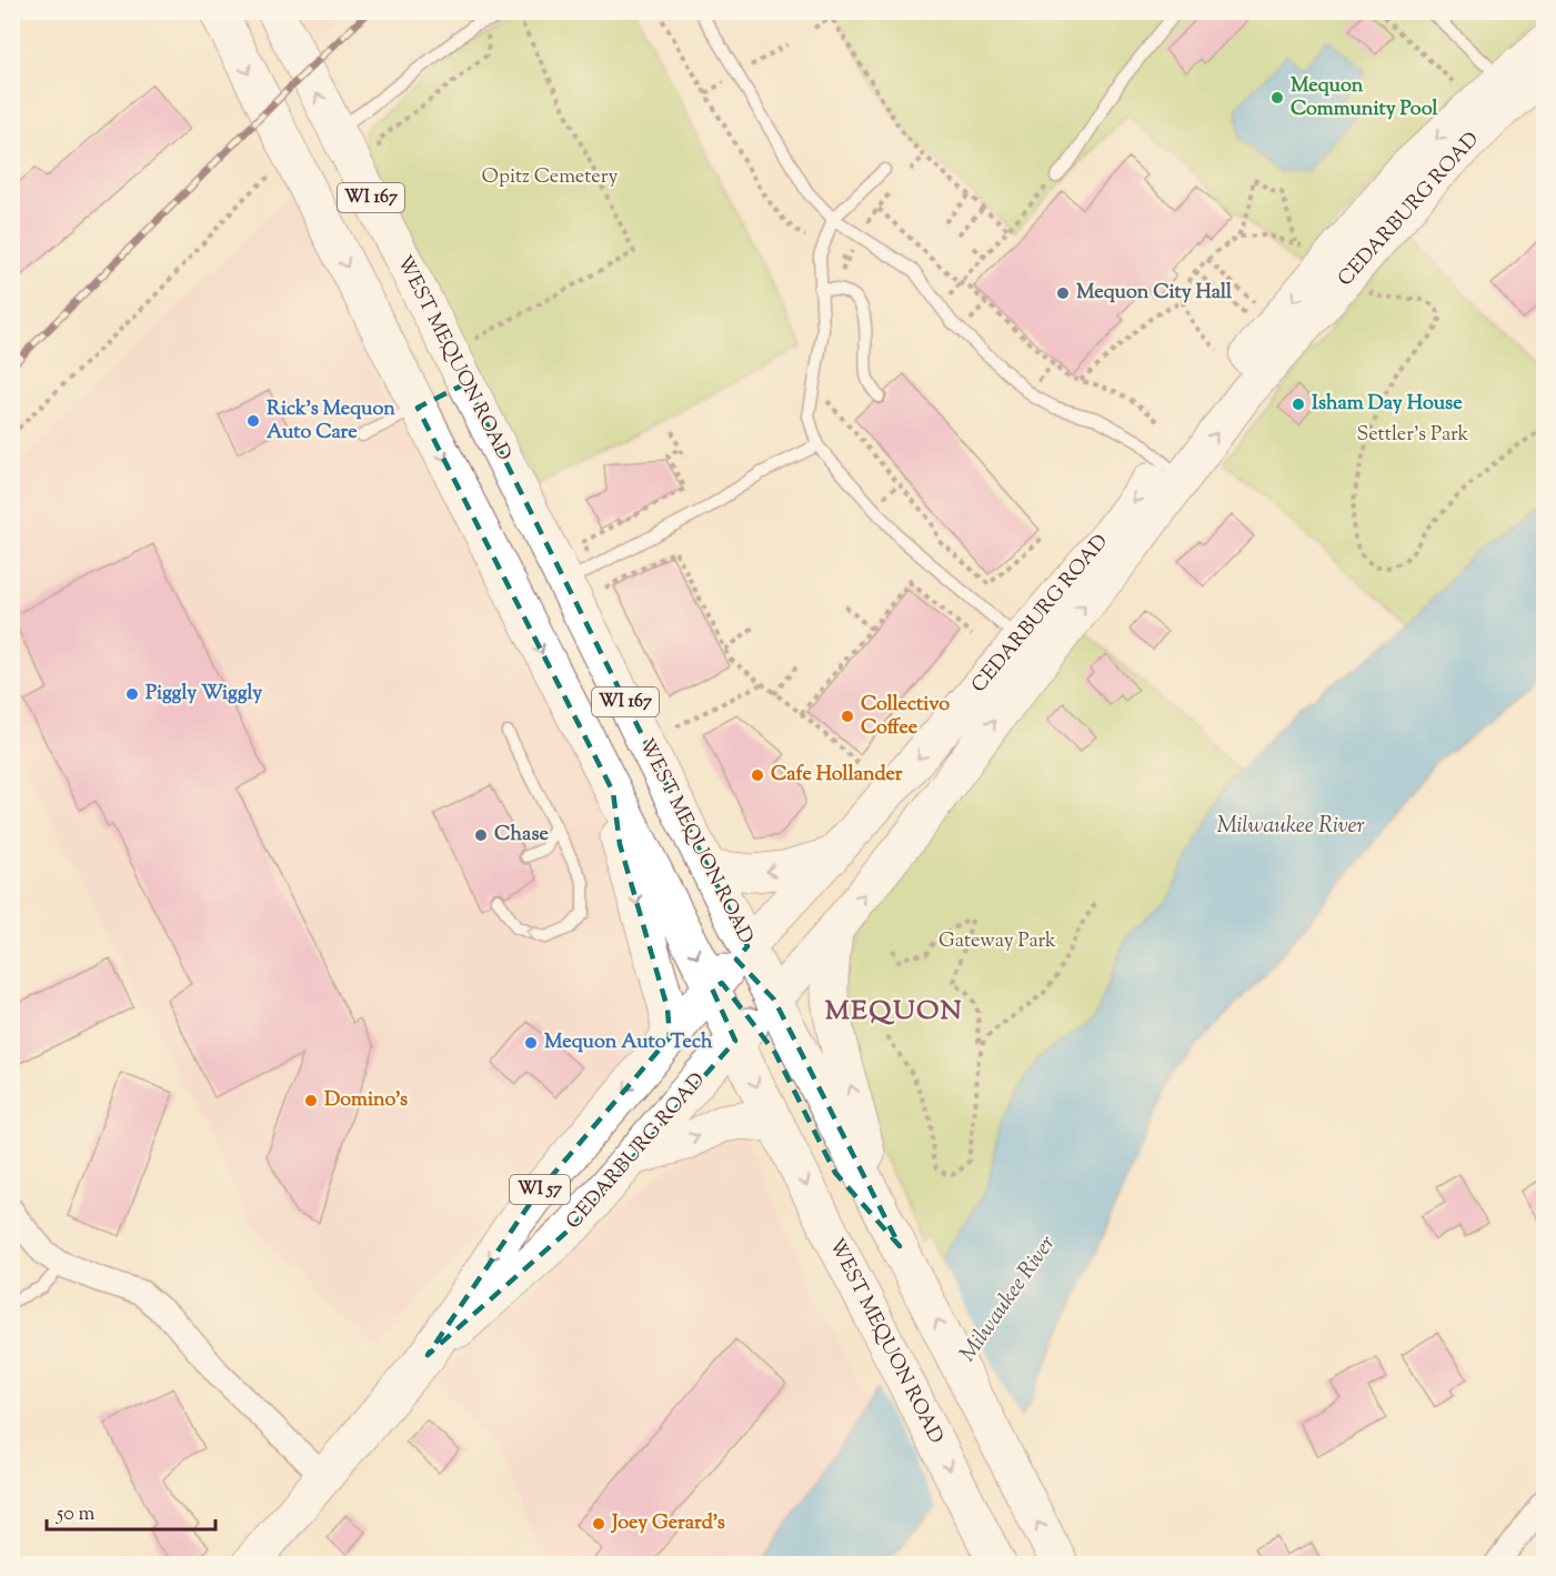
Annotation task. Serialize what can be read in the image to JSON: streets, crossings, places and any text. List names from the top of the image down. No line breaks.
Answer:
{"streets":{"main road":["WI 167","CEDARBURG ROAD","WEST MEQUON ROAD","WI 57"]},"crossings":[["CEDARBURG ROAD","WEST MEQUON ROAD"]],"districts":["MEQUON"],"water":["Milwaukee River"],"parks":["Opitz Cemetery","Settler's Park","Gateway Park"],"places":["Mequon Community Pool","Mequon City Hall","Isham Day House","Rick's Mequon Auto Care","Piggly Wiggly","Collectivo Coffee","Cafe Hollander","Chase","Mequon Auto Tech","Domino's","Joey Gerard’s"],"scale_bar":"50 m"}
